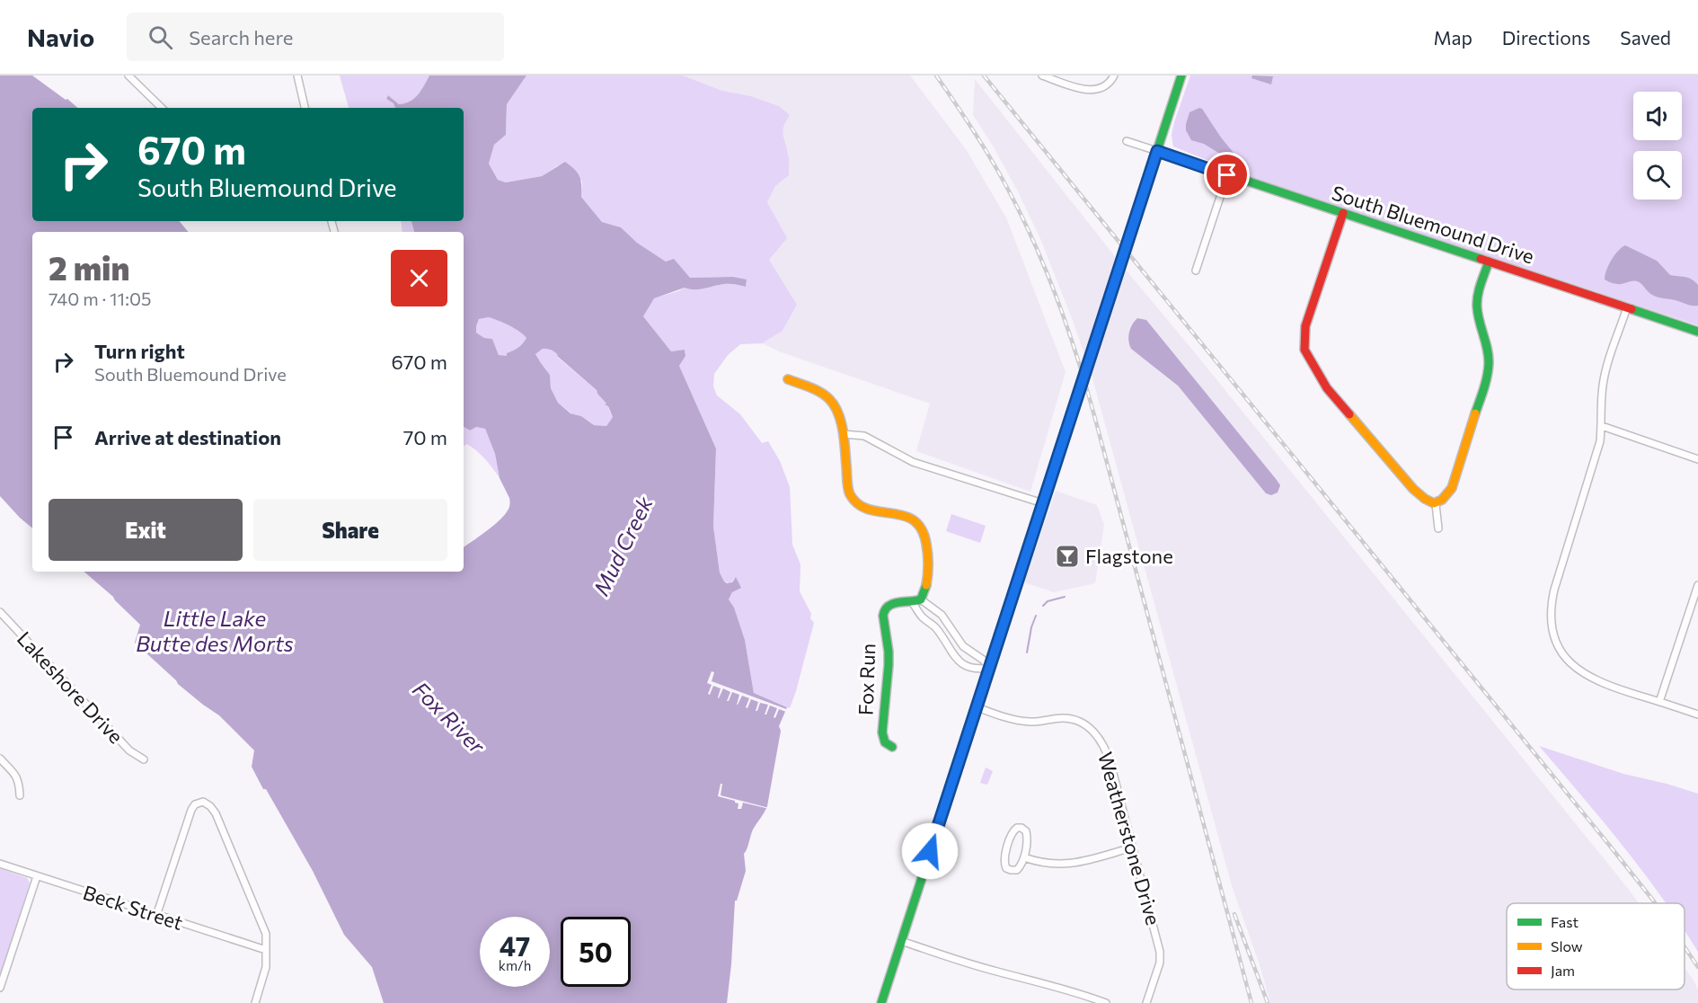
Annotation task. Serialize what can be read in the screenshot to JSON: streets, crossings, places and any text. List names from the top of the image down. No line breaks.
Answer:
{"streets":{"main road":["South Bluemound Drive","Fox Run"],"street":["Lakeshore Drive","Weatherstone Drive","Beck Street"]},"water":["Mud Creek","Little Lake Butte des Morts","Fox River"],"places":{"bar":["Flagstone"]},"legend":["Fast","Slow","Jam"],"page":{"header":"Navio","search":"Search here","nav":["Map","Directions","Saved"],"turn":["670 m","South Bluemound Drive"],"heading":["2 min","740 m · 11:05"],"list":[{"name":"Turn right","note":"South Bluemound Drive","value":"670 m"},{"name":"Arrive at destination","value":"70 m"}],"buttons":["Exit","Share"],"speed":"47 km/h","limit":"50"}}
